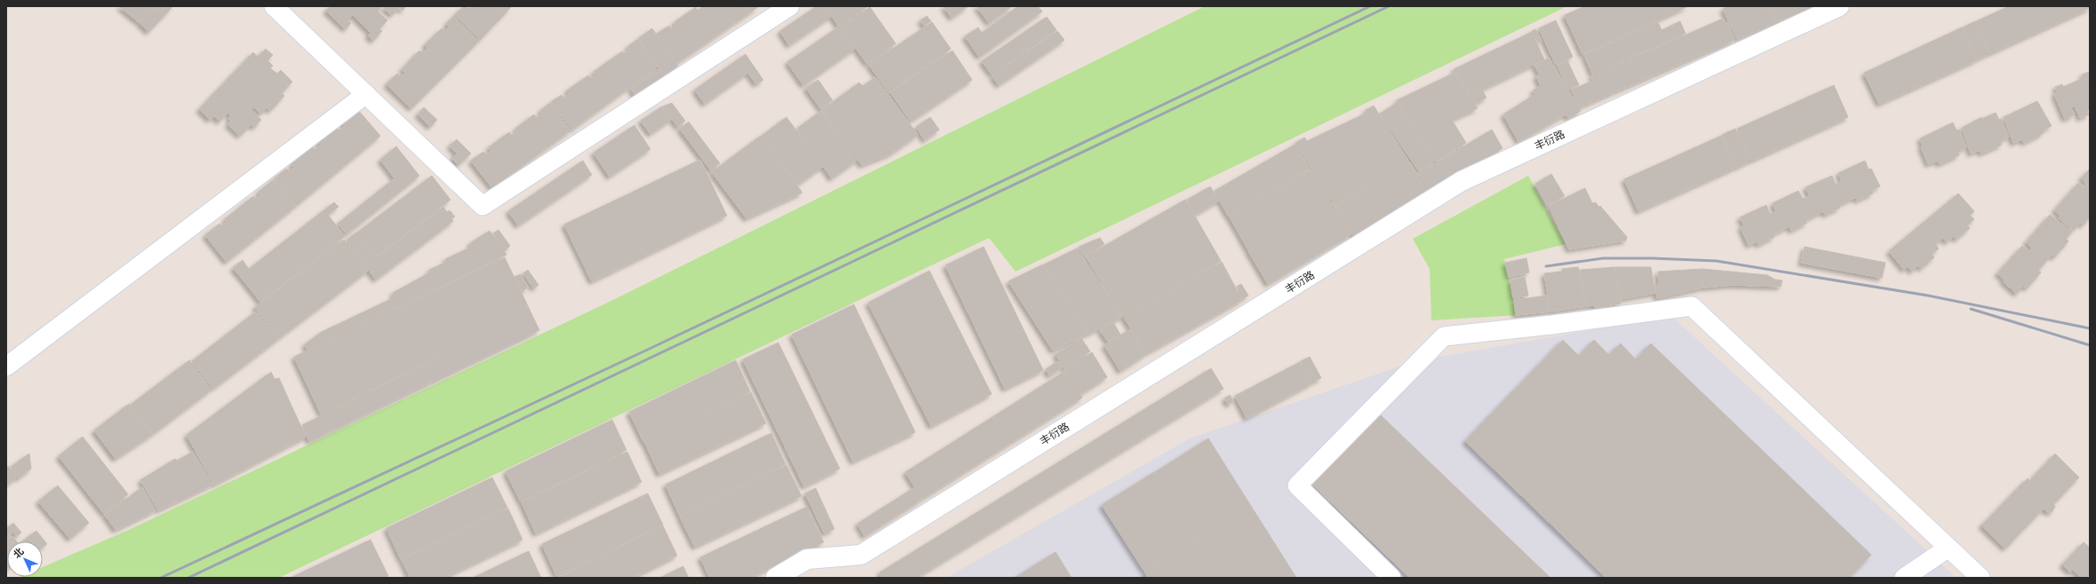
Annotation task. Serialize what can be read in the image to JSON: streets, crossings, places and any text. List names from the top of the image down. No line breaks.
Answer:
{"streets":{"street":["丰衍路"]},"north":"top left"}
